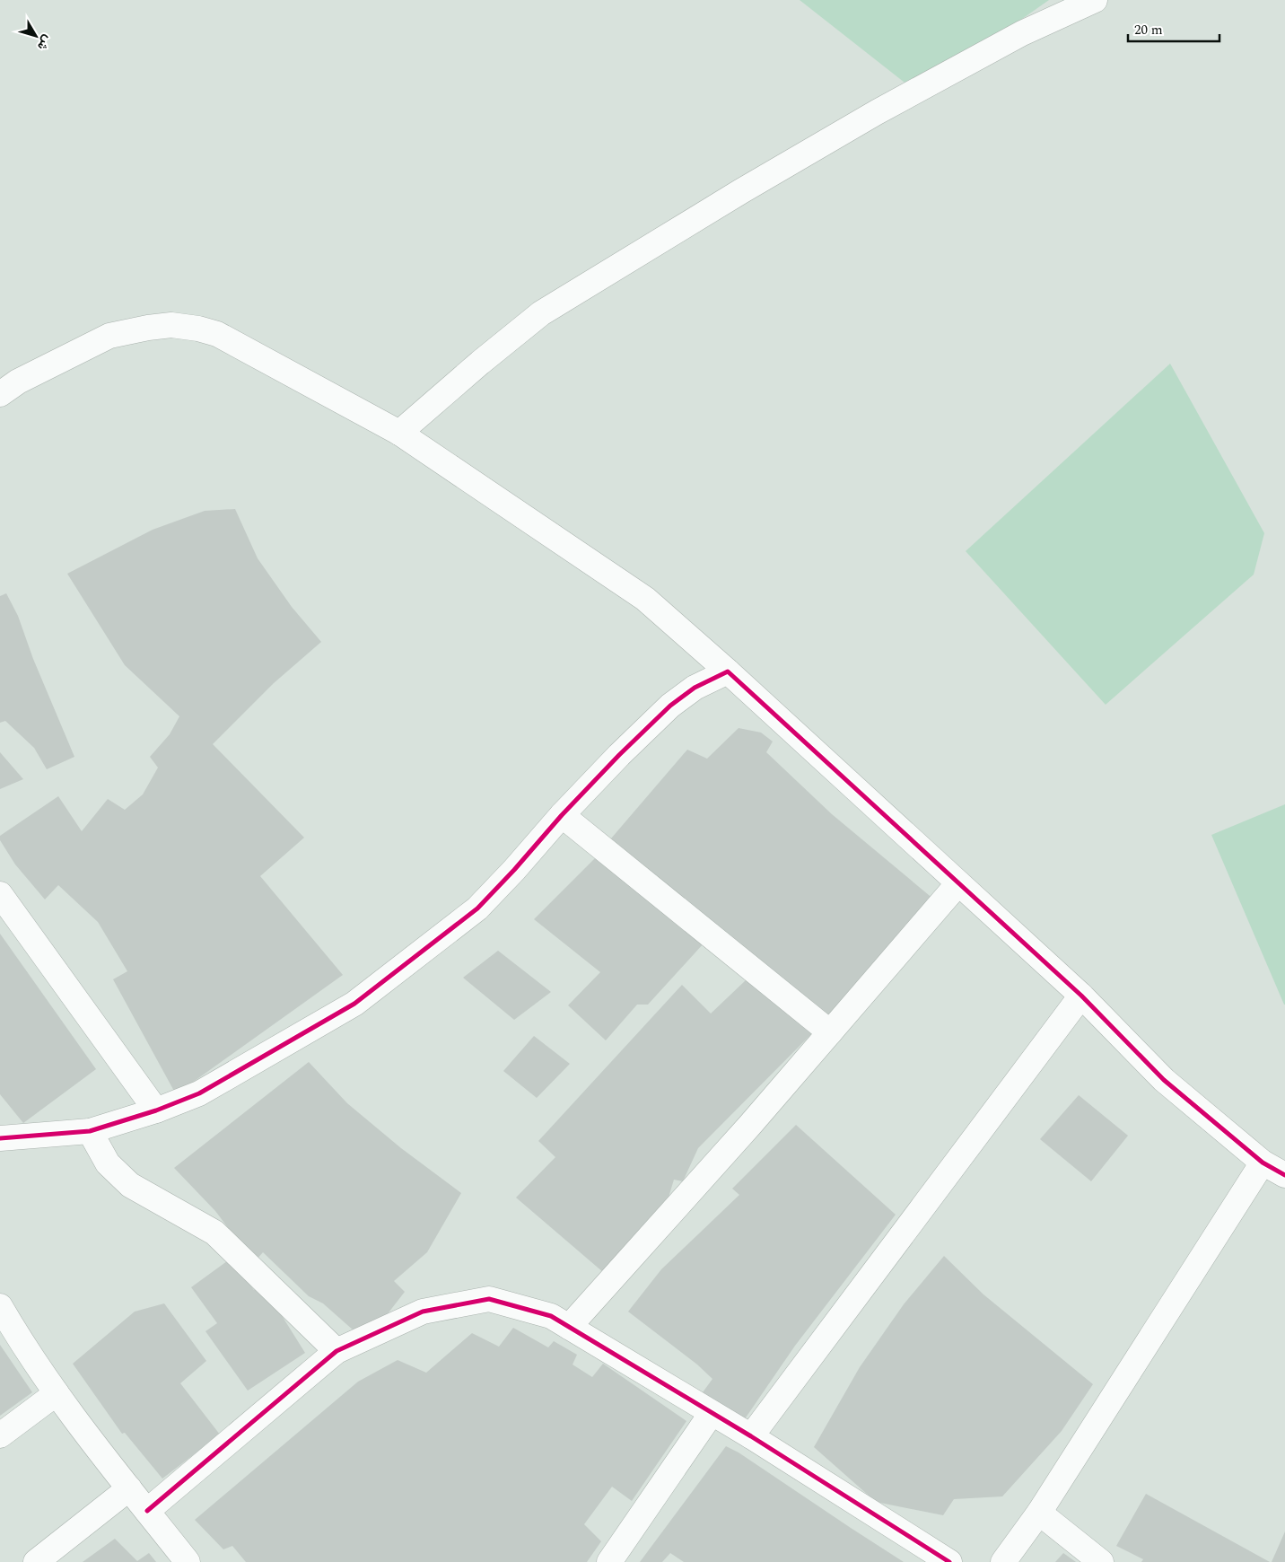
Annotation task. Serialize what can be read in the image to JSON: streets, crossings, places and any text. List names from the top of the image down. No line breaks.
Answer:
{"scale_bar":"20 m","north":"bottom right"}
